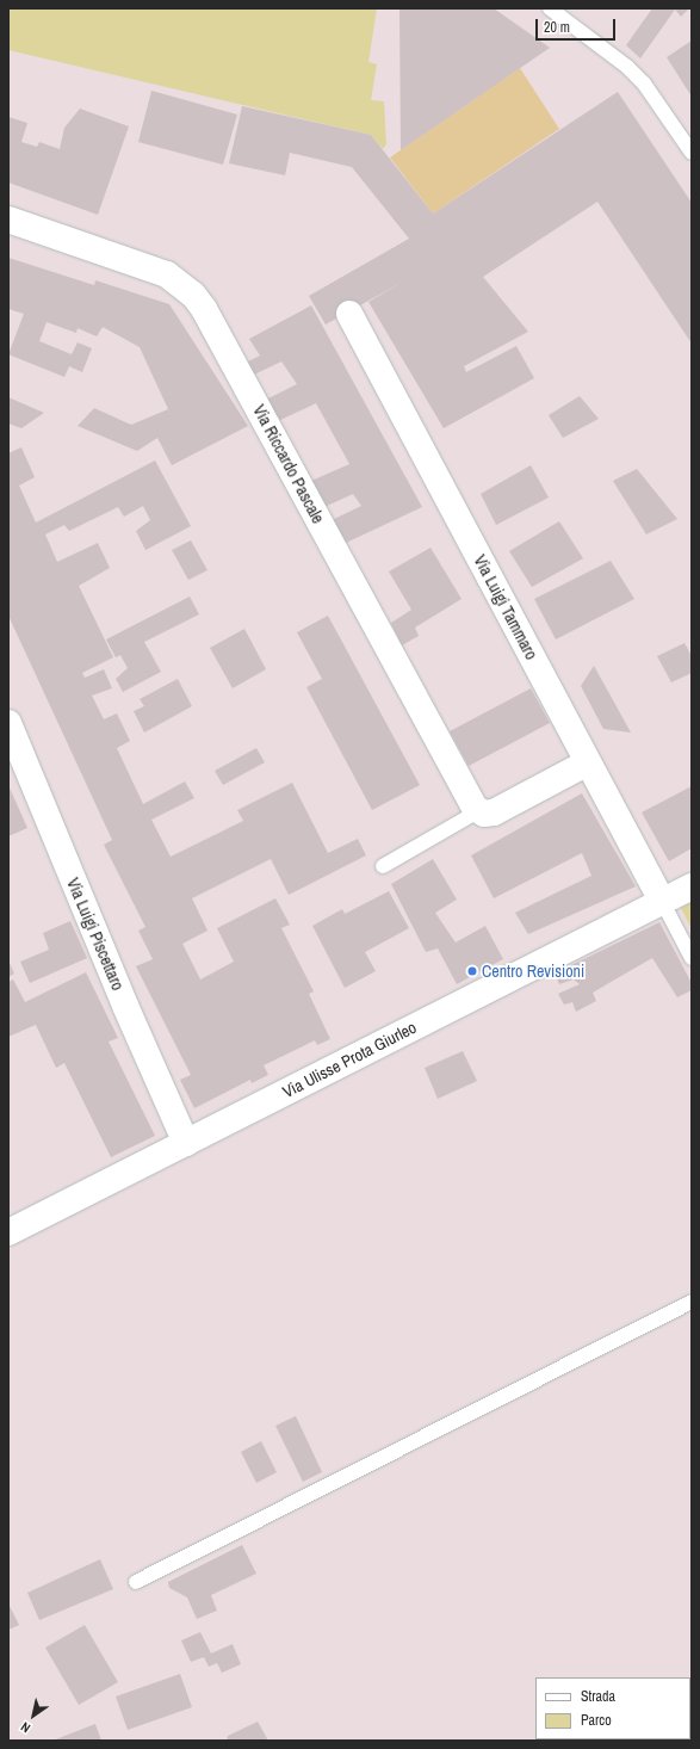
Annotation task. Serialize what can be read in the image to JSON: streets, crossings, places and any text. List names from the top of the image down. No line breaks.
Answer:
{"streets":{"street":["Via Riccardo Pascale","Via Luigi Tammaro","Via Luigi Piscettaro","Via Ulisse Prota Giurleo"]},"crossings":[["Via Luigi Tammaro","Via Ulisse Prota Giurleo"],["Via Luigi Piscettaro","Via Ulisse Prota Giurleo"]],"places":["Centro Revisioni"],"legend":["Strada","Parco"],"scale_bar":"20 m","north":"bottom left"}
